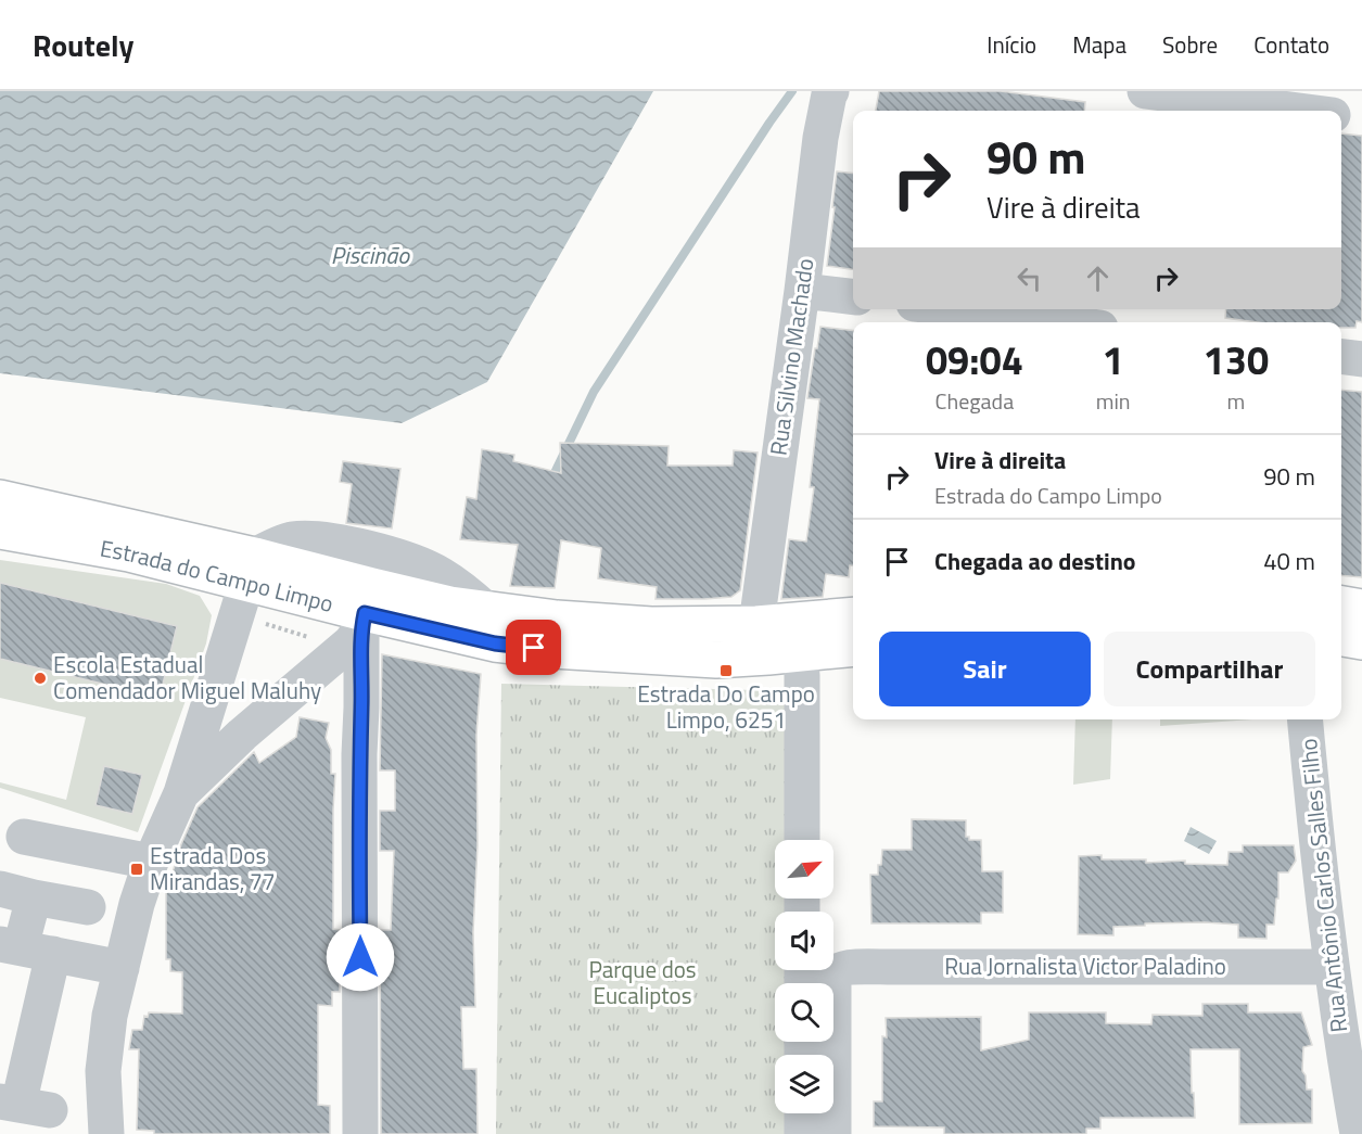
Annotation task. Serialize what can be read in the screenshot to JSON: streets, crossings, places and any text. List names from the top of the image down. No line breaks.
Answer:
{"streets":{"main road":["Estrada do Campo Limpo"],"street":["Rua Silvino Machado","Rua Antônio Carlos Salles Filho","Rua Jornalista Victor Paladino"]},"crossings":[["Rua Silvino Machado","Estrada do Campo Limpo"],["Rua Antônio Carlos Salles Filho","Rua Jornalista Victor Paladino"]],"water":["Piscinão"],"parks":["Parque dos Eucaliptos"],"places":{"transit":["Estrada Do Campo Limpo, 6251","Estrada Dos Mirandas, 77"],"other":["Escola Estadual Comendador Miguel Maluhy"]},"north":"top right","page":{"header":"Routely","nav":["Início","Mapa","Sobre","Contato"],"turn":["90 m","Vire à direita"],"eta":["09:04","Chegada","1","min","130","m"],"list":[{"name":"Vire à direita","note":"Estrada do Campo Limpo","value":"90 m"},{"name":"Chegada ao destino","value":"40 m"}],"buttons":["Sair","Compartilhar"]}}
